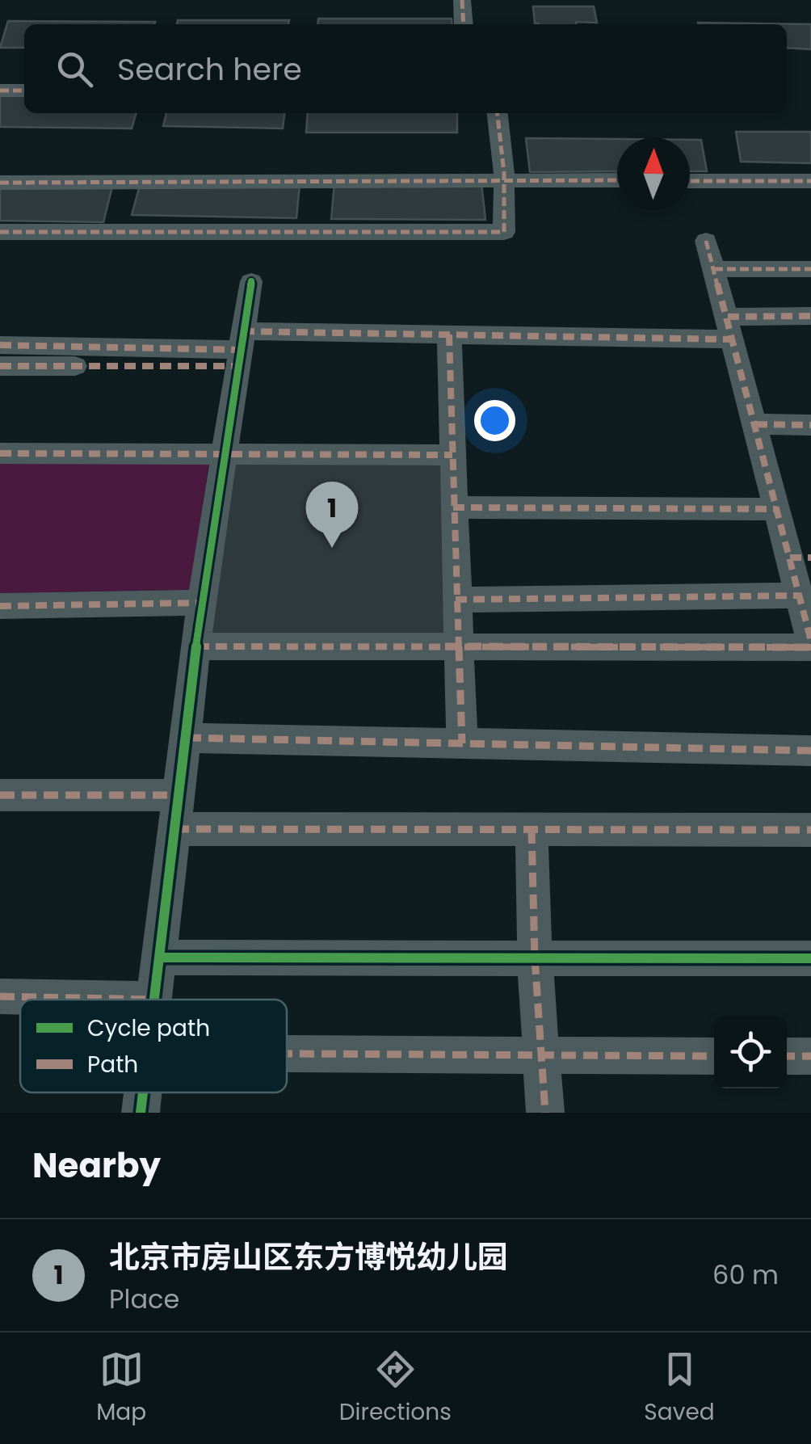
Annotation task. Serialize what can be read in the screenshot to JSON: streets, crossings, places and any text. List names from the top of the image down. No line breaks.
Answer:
{"legend":["Cycle path","Path"],"north":"top","page":{"search":"Search here","pins":"1","heading":"Nearby","list":[{"mark":"1","name":"北京市房山区东方博悦幼儿园","note":"Place","value":"60 m"}],"nav":["Map","Directions","Saved"]}}
